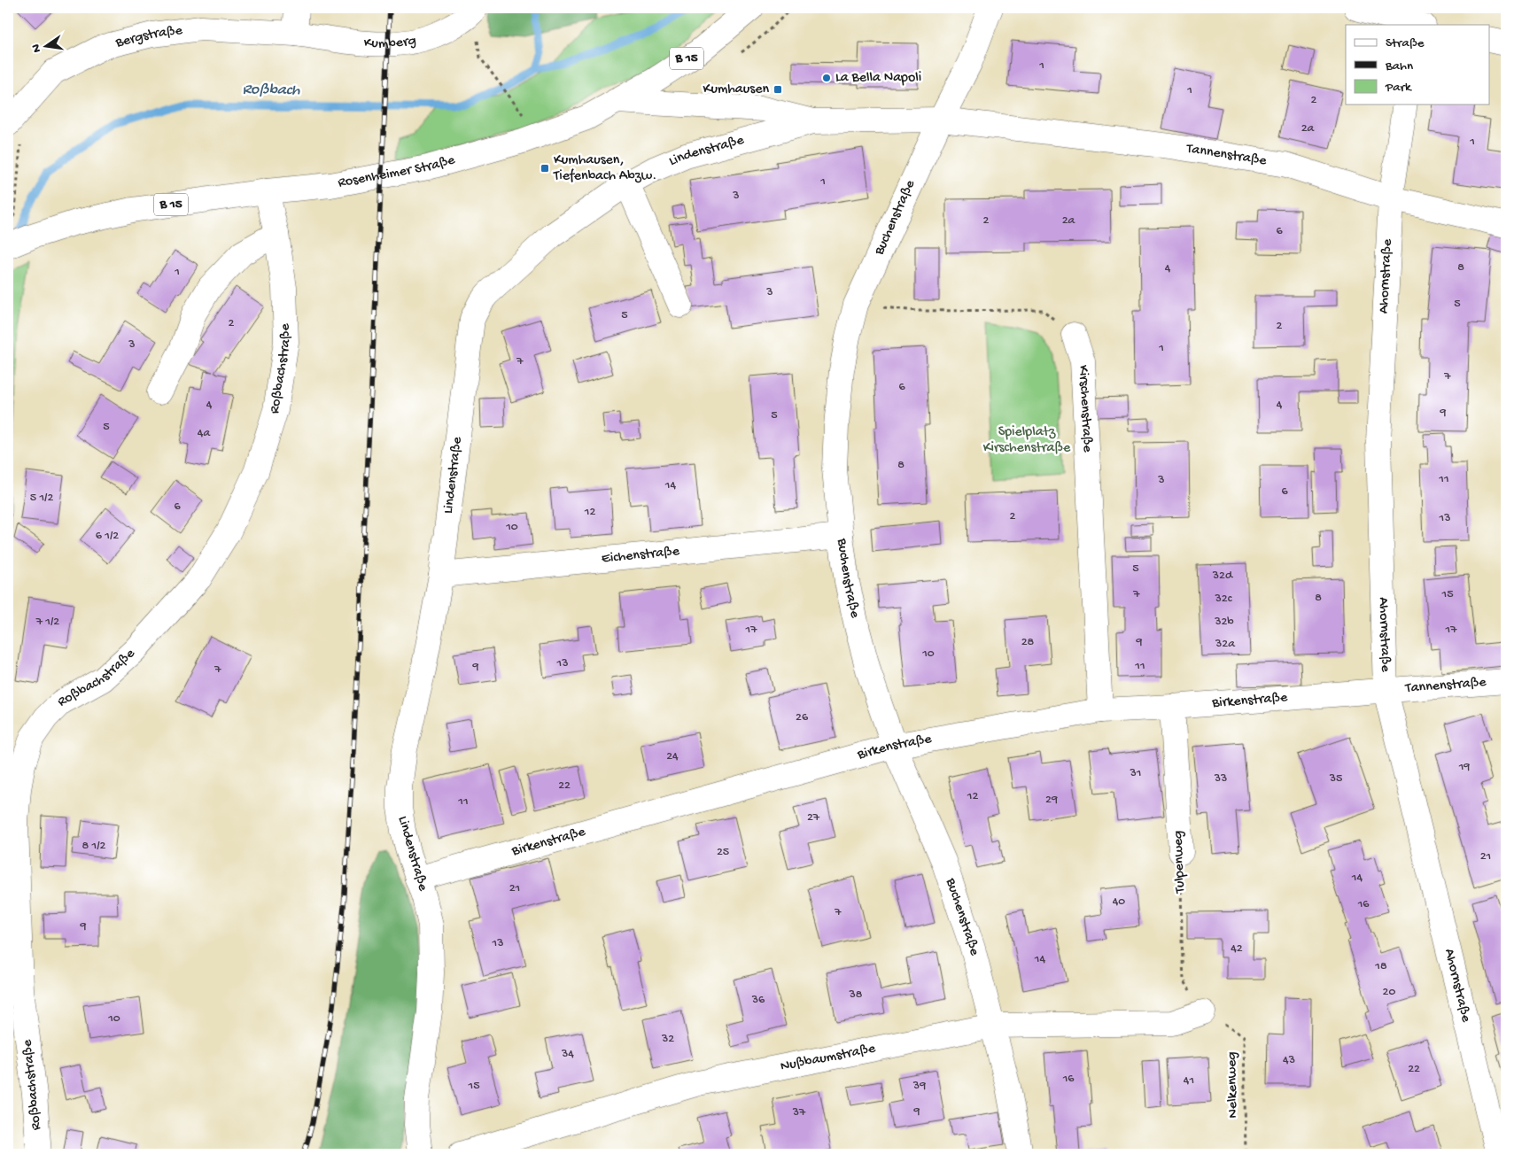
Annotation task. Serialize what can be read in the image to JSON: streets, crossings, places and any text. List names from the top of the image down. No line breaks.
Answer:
{"streets":{"street":["Bergstraße","Kumberg","B 15","Lindenstraße","Tannenstraße","Rosenheimer Straße","Buchenstraße","Ahornstraße","Roßbachstraße","Kirschenstraße","Eichenstraße","Birkenstraße","Tulpenweg","Nußbaumstraße"],"path":["Nelkenweg"]},"crossings":[["Bergstraße","Kumberg"],["Lindenstraße","Tannenstraße"],["Lindenstraße","Buchenstraße"],["Lindenstraße","Eichenstraße"],["Lindenstraße","Birkenstraße"],["Tannenstraße","Buchenstraße"],["Tannenstraße","Ahornstraße"],["Tannenstraße","Birkenstraße"],["Rosenheimer Straße","Roßbachstraße"],["Buchenstraße","Eichenstraße"],["Buchenstraße","Birkenstraße"],["Buchenstraße","Nußbaumstraße"],["Ahornstraße","Birkenstraße"],["Kirschenstraße","Birkenstraße"],["Birkenstraße","Tulpenweg"],["Tulpenweg","Nußbaumstraße"],["Tulpenweg","Nelkenweg"],["Nußbaumstraße","Nelkenweg"]],"water":["Roßbach"],"parks":["Spielplatz Kirschenstraße"],"places":{"other":["La Bella Napoli"],"transit":["Kumhausen","Kumhausen, Tiefenbach Abzw."]},"house_numbers":["1","1","2","2a","1","1","3","2","2a","6","8","4","1","3","5","5","2","2","3","1","7","7","6","4","4","9","5","5","4a","8","11","3","14","6","5 1/2","6","12","2","13","10","6 1/2","5","32d","7","15","8","32c","7 1/2","32b","17","17","28","9","32a","10","13","11","9","7","26","24","19","31","33","35","22","12","29","11","27","8 1/2","25","21","14","21","40","16","7","9","13","42","14","18","20","38","36","10","32","34","43","22","16","41","15","39","9","37"],"legend":["Straße","Bahn","Park"],"north":"left"}
